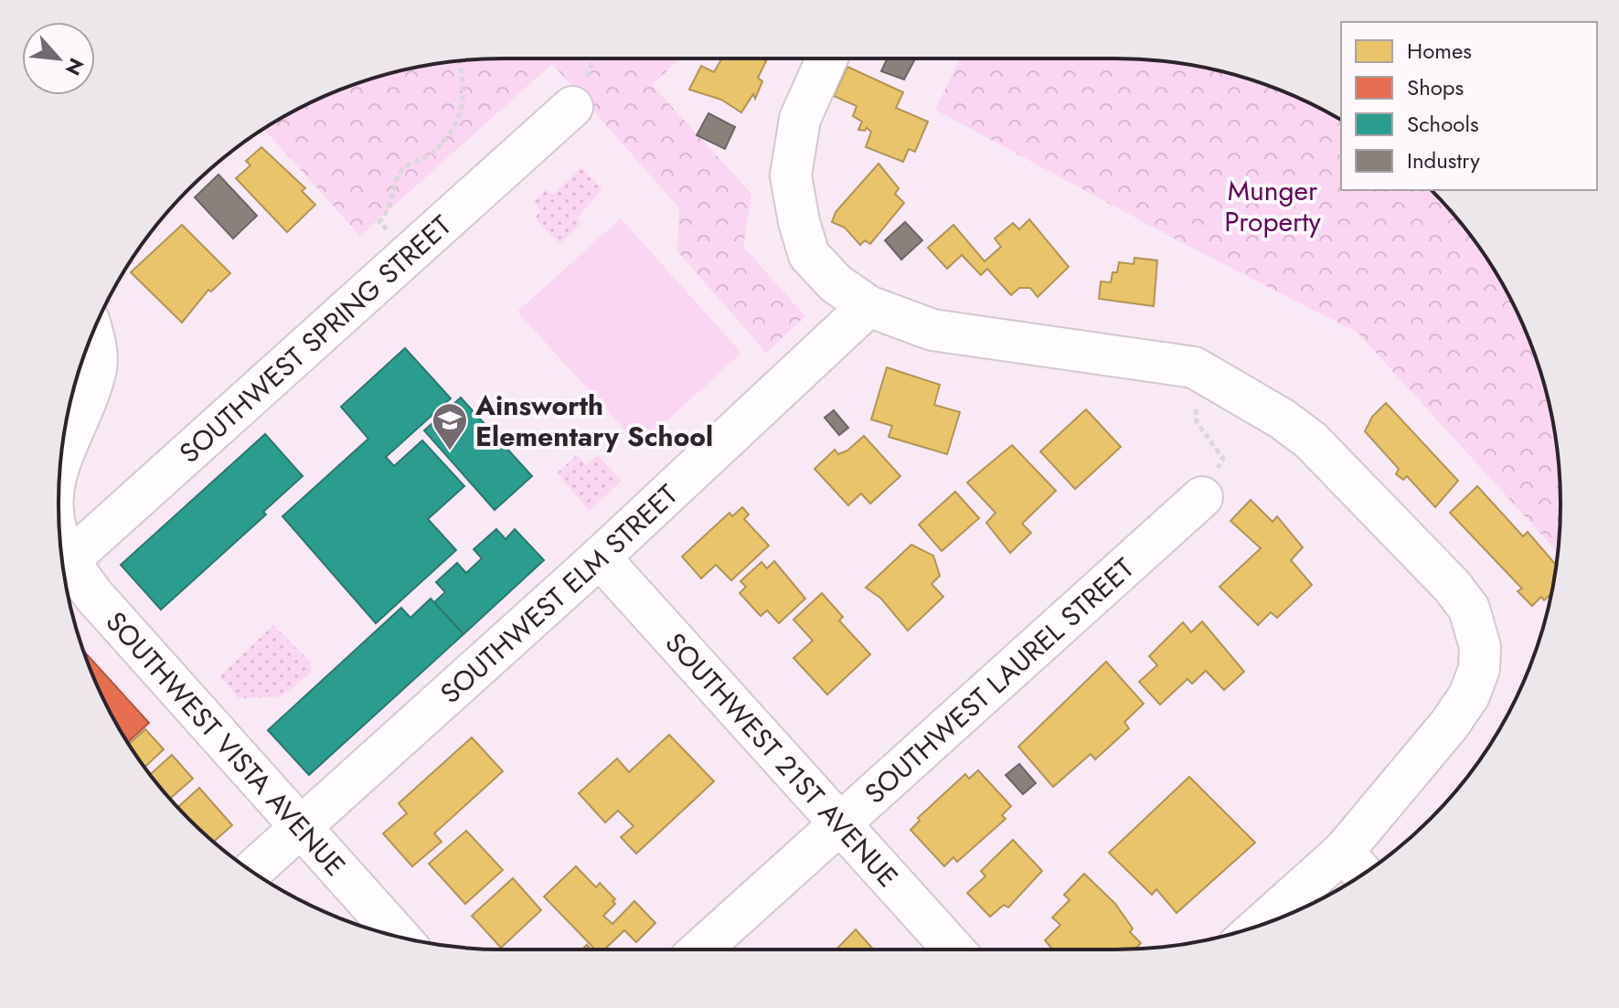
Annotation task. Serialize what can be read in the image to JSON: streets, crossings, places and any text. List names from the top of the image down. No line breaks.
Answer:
{"streets":{"street":["SOUTHWEST SPRING STREET","SOUTHWEST ELM STREET","SOUTHWEST LAUREL STREET","SOUTHWEST VISTA AVENUE","SOUTHWEST 21ST AVENUE"]},"crossings":[["SOUTHWEST SPRING STREET","SOUTHWEST VISTA AVENUE"],["SOUTHWEST ELM STREET","SOUTHWEST VISTA AVENUE"],["SOUTHWEST ELM STREET","SOUTHWEST 21ST AVENUE"],["SOUTHWEST LAUREL STREET","SOUTHWEST 21ST AVENUE"]],"parks":["Munger Property"],"places":{"school or university":["Ainsworth Elementary School"]},"legend":["Homes","Shops","Schools","Industry"],"north":"bottom right"}
